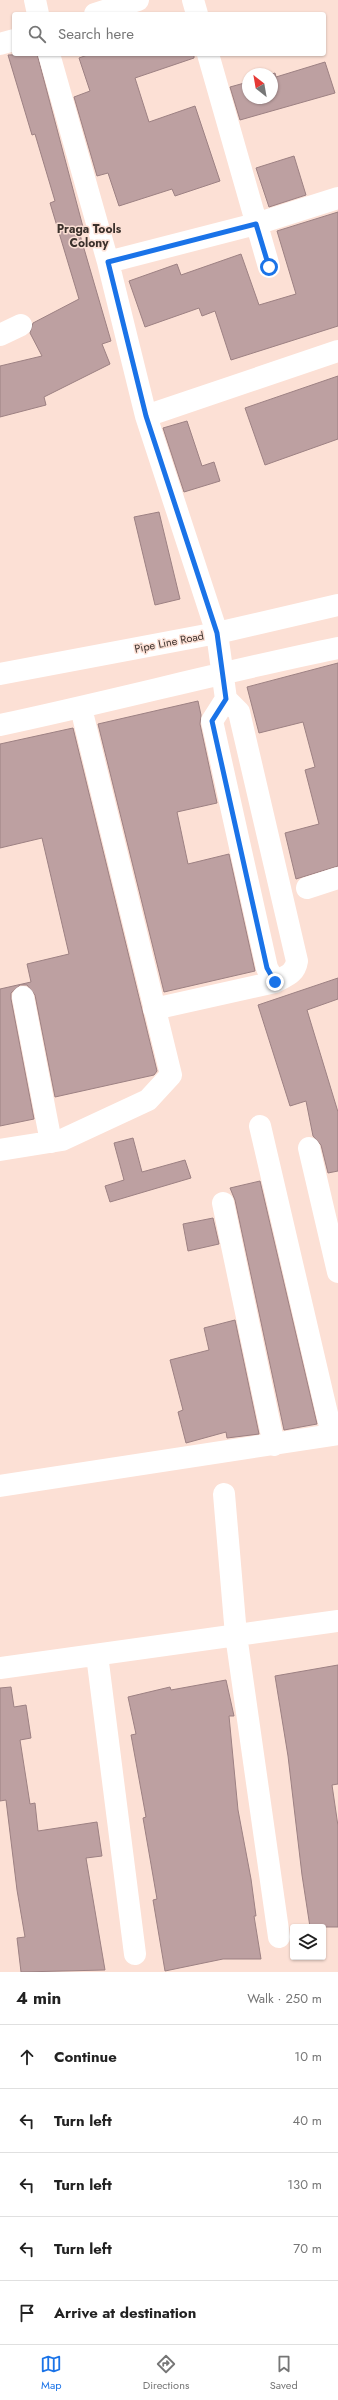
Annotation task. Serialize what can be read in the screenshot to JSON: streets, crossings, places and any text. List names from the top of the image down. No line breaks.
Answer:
{"streets":{"street":["Pipe Line Road"]},"districts":["Praga Tools Colony"],"north":"top left","page":{"search":"Search here","heading":["4 min","Walk · 250 m"],"list":[["Continue","10 m"],["Turn left","40 m"],["Turn left","130 m"],["Turn left","70 m"],"Arrive at destination"],"nav":["Map","Directions","Saved"]}}
